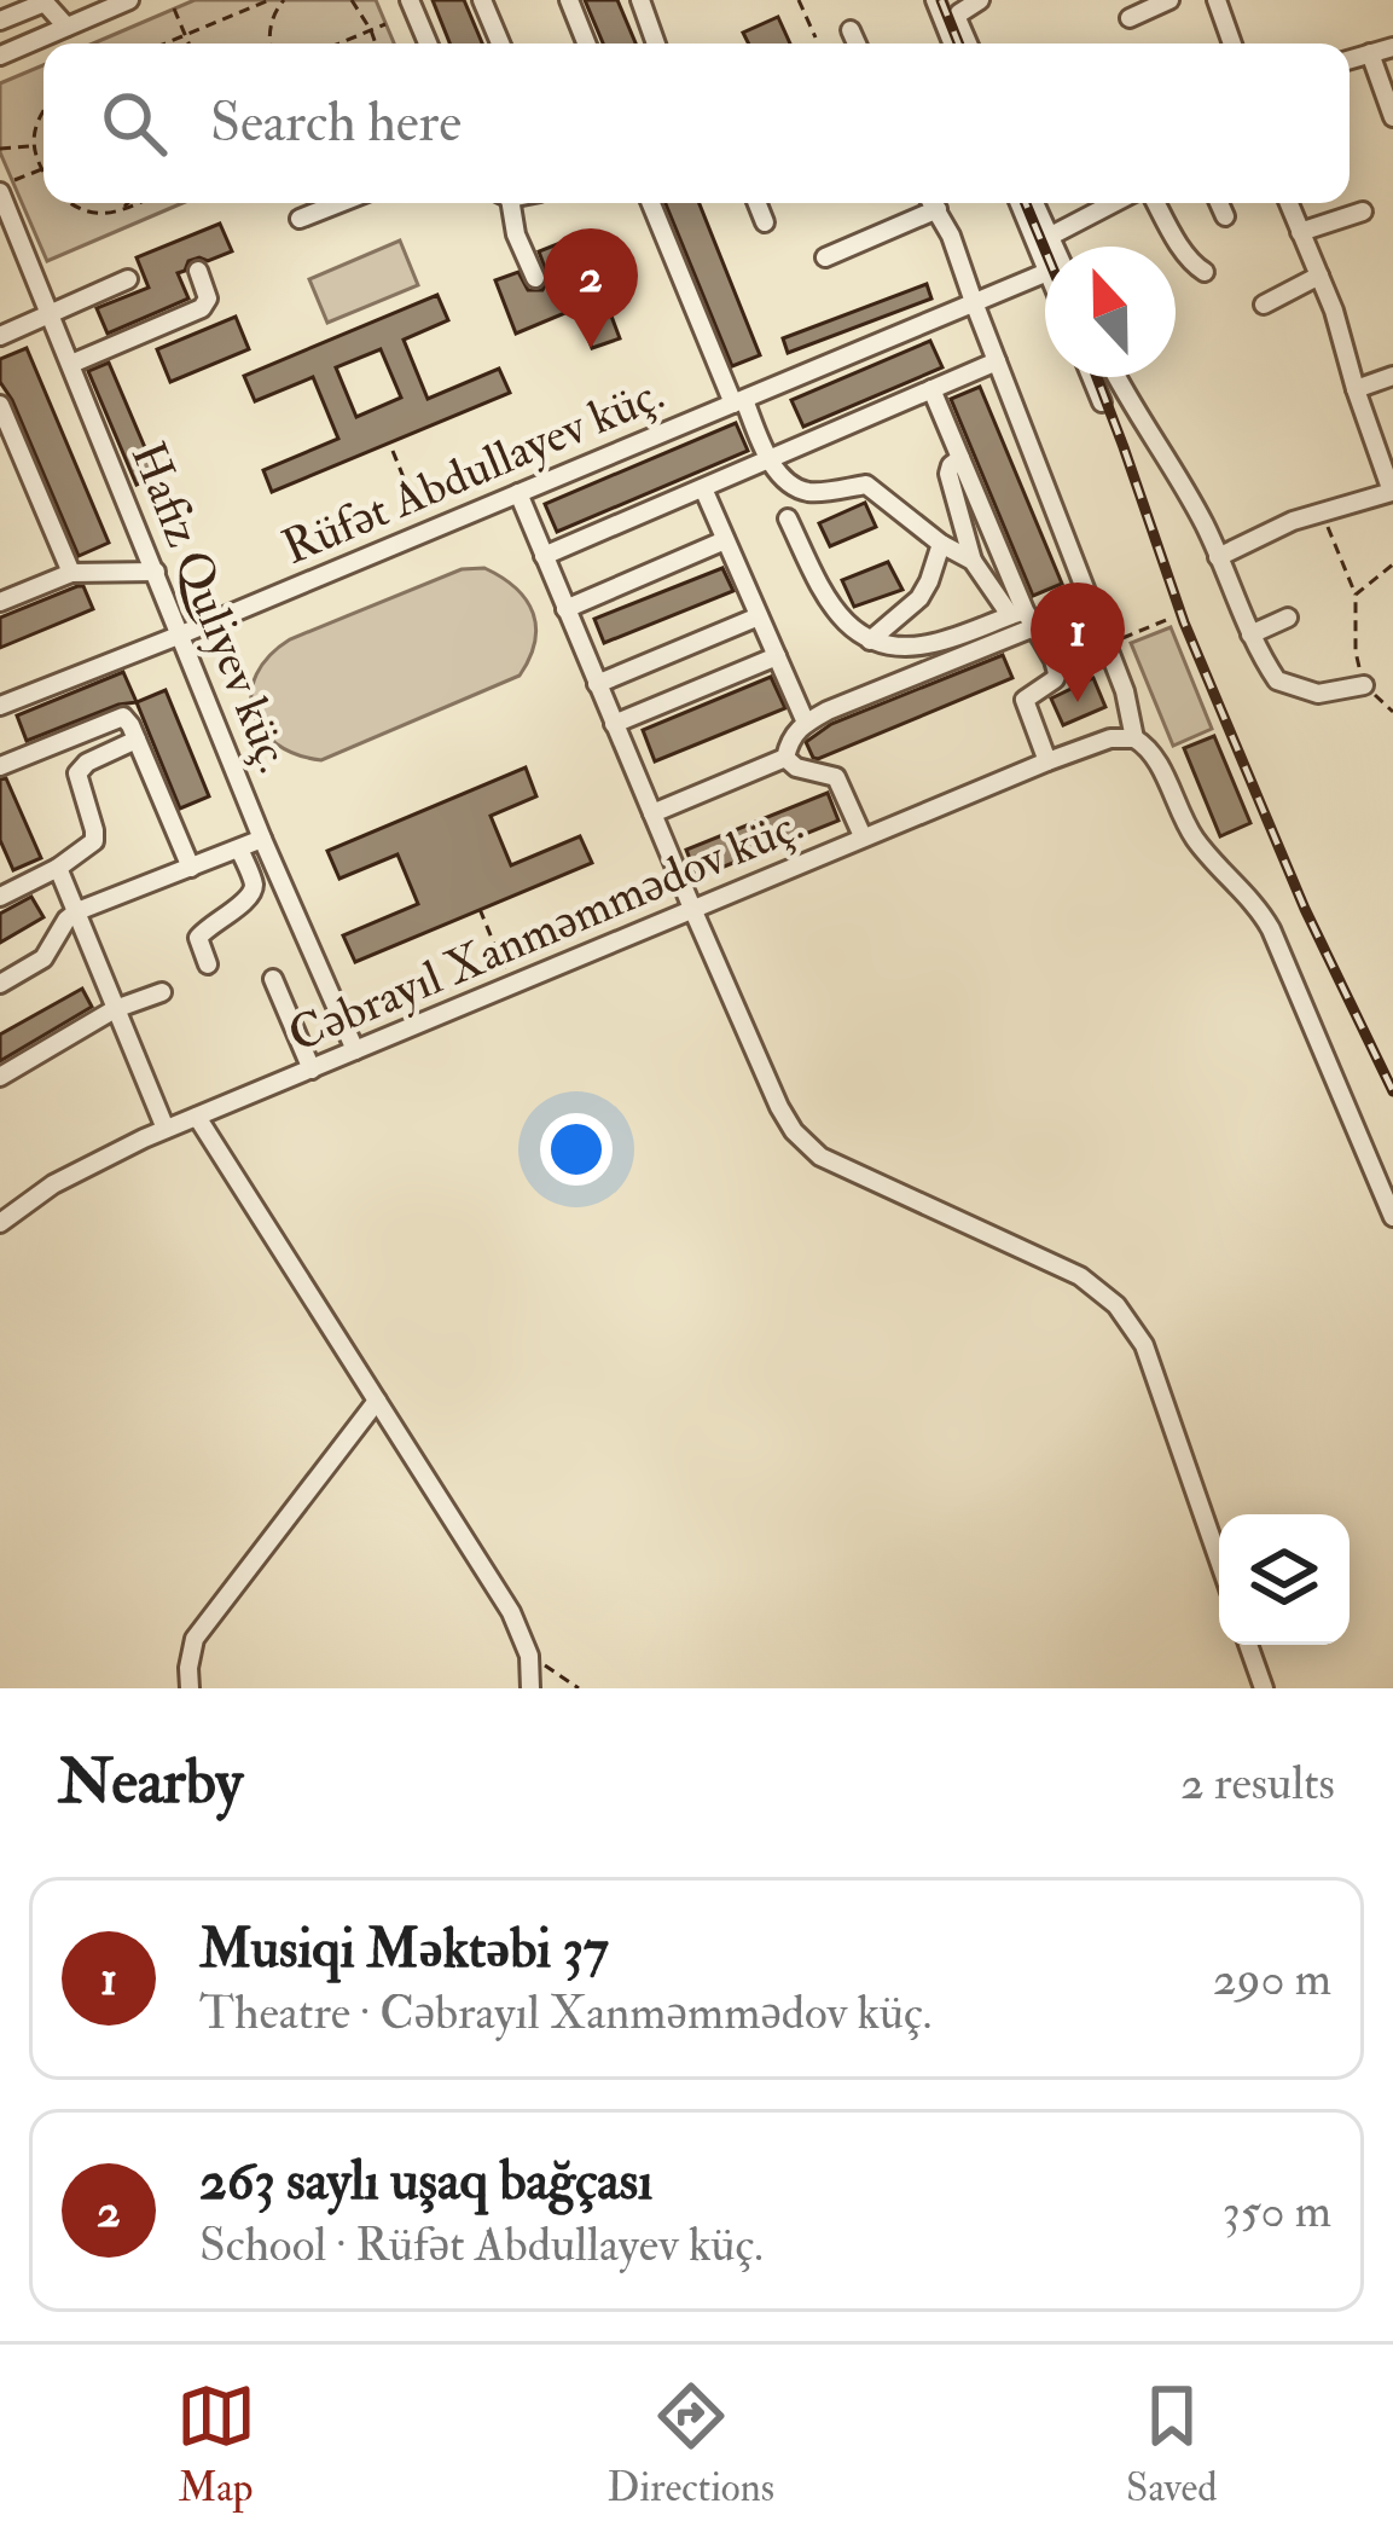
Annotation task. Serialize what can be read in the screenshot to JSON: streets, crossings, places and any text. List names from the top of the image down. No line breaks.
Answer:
{"streets":{"street":["Rüfət Abdullayev küç.","Hafiz Quliyev küç.","Cəbrayıl Xanməmmədov küç."]},"crossings":[["Rüfət Abdullayev küç.","Hafiz Quliyev küç."],["Hafiz Quliyev küç.","Cəbrayıl Xanməmmədov küç."]],"north":"top","page":{"search":"Search here","pins":["2","1"],"heading":["Nearby","2 results"],"list":[{"mark":"1","name":"Musiqi Məktəbi 37","note":"Theatre · Cəbrayıl Xanməmmədov küç.","value":"290 m"},{"mark":"2","name":"263 saylı uşaq bağçası","note":"School · Rüfət Abdullayev küç.","value":"350 m"}],"nav":["Map","Directions","Saved"]}}
